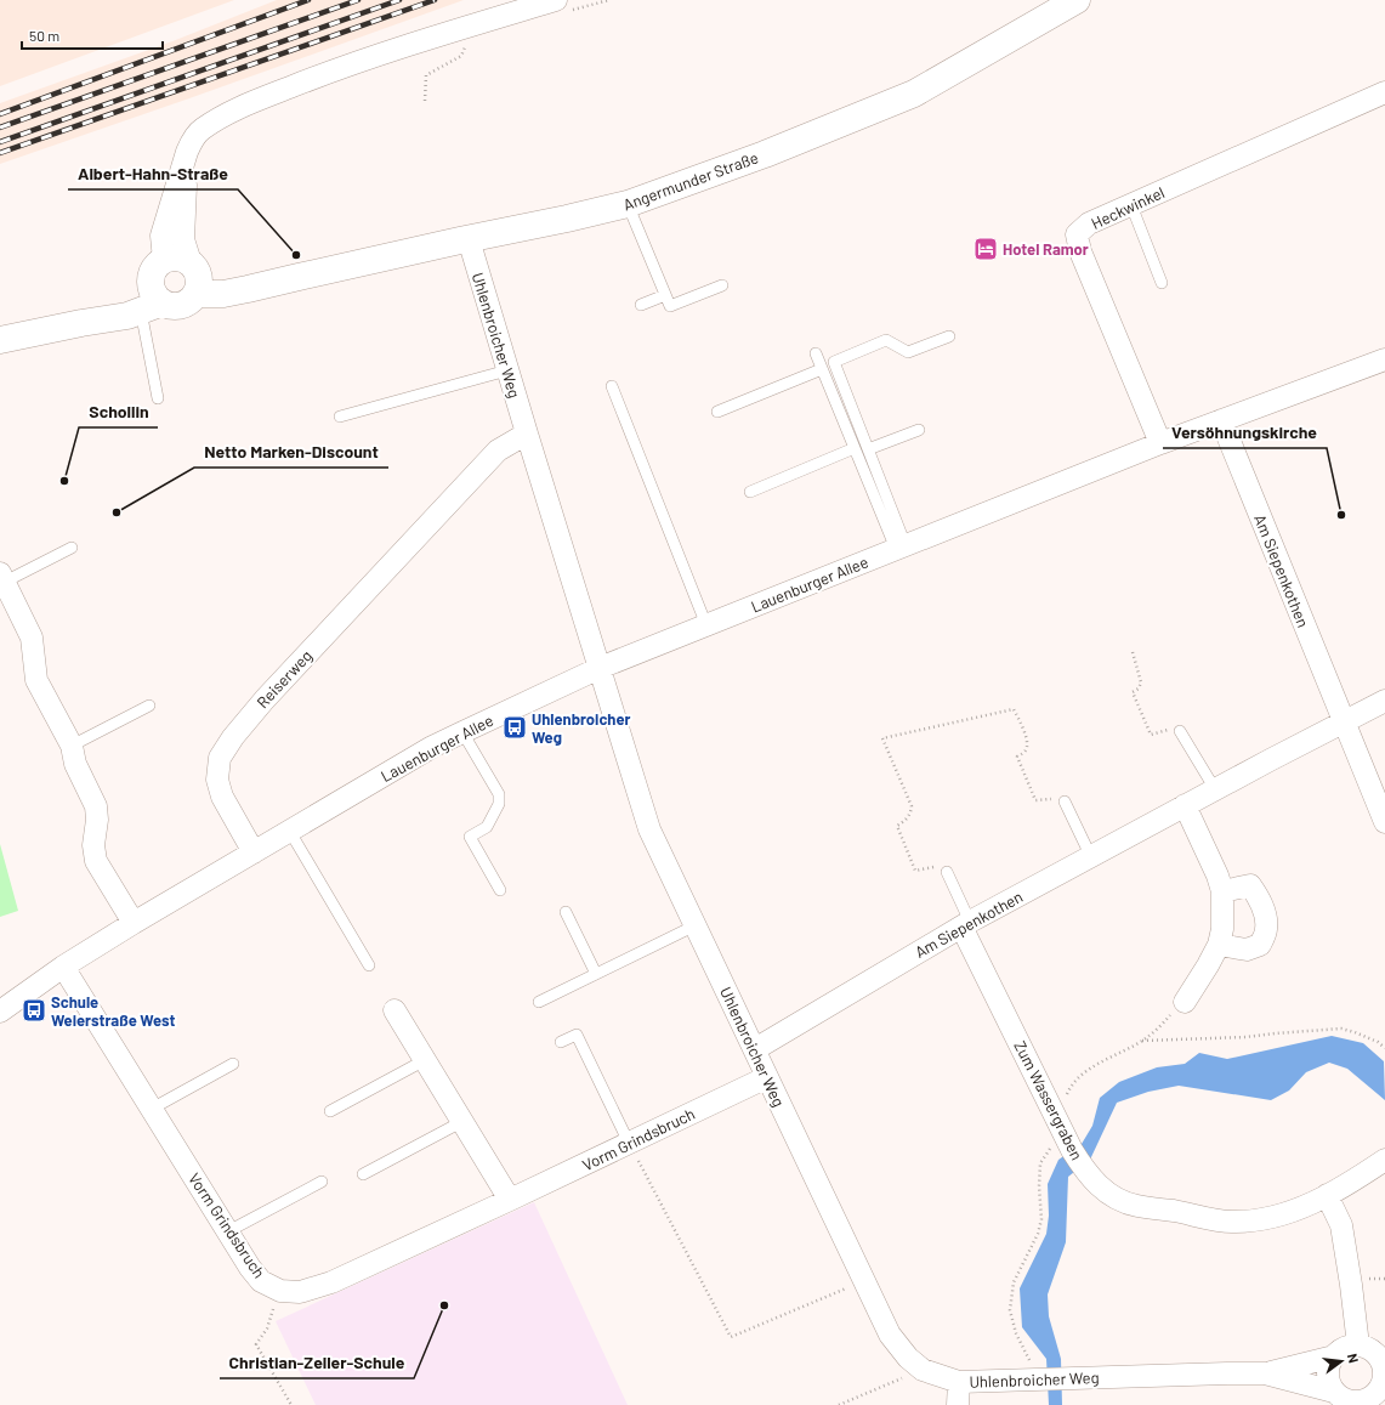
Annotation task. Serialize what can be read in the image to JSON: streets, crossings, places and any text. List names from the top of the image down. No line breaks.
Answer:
{"streets":{"main road":["Angermunder Straße"],"street":["Heckwinkel","Uhlenbroicher Weg","Am Siepenkothen","Lauenburger Allee","Reiserweg","Zum Wassergraben","Vorm Grindsbruch"]},"crossings":[["Angermunder Straße","Uhlenbroicher Weg"],["Heckwinkel","Lauenburger Allee"],["Uhlenbroicher Weg","Am Siepenkothen"],["Uhlenbroicher Weg","Lauenburger Allee"],["Uhlenbroicher Weg","Reiserweg"],["Uhlenbroicher Weg","Vorm Grindsbruch"],["Am Siepenkothen","Lauenburger Allee"],["Am Siepenkothen","Zum Wassergraben"],["Lauenburger Allee","Reiserweg"]],"places":{"hotel":["Hotel Ramor"],"other":["Albert-Hahn-Straße","Schollin","Netto Marken-Discount","Versöhnungskirche","Christian-Zeller-Schule"],"bus stop":["Uhlenbroicher Weg","Schule Weierstraße West"]},"scale_bar":"50 m","north":"right"}
